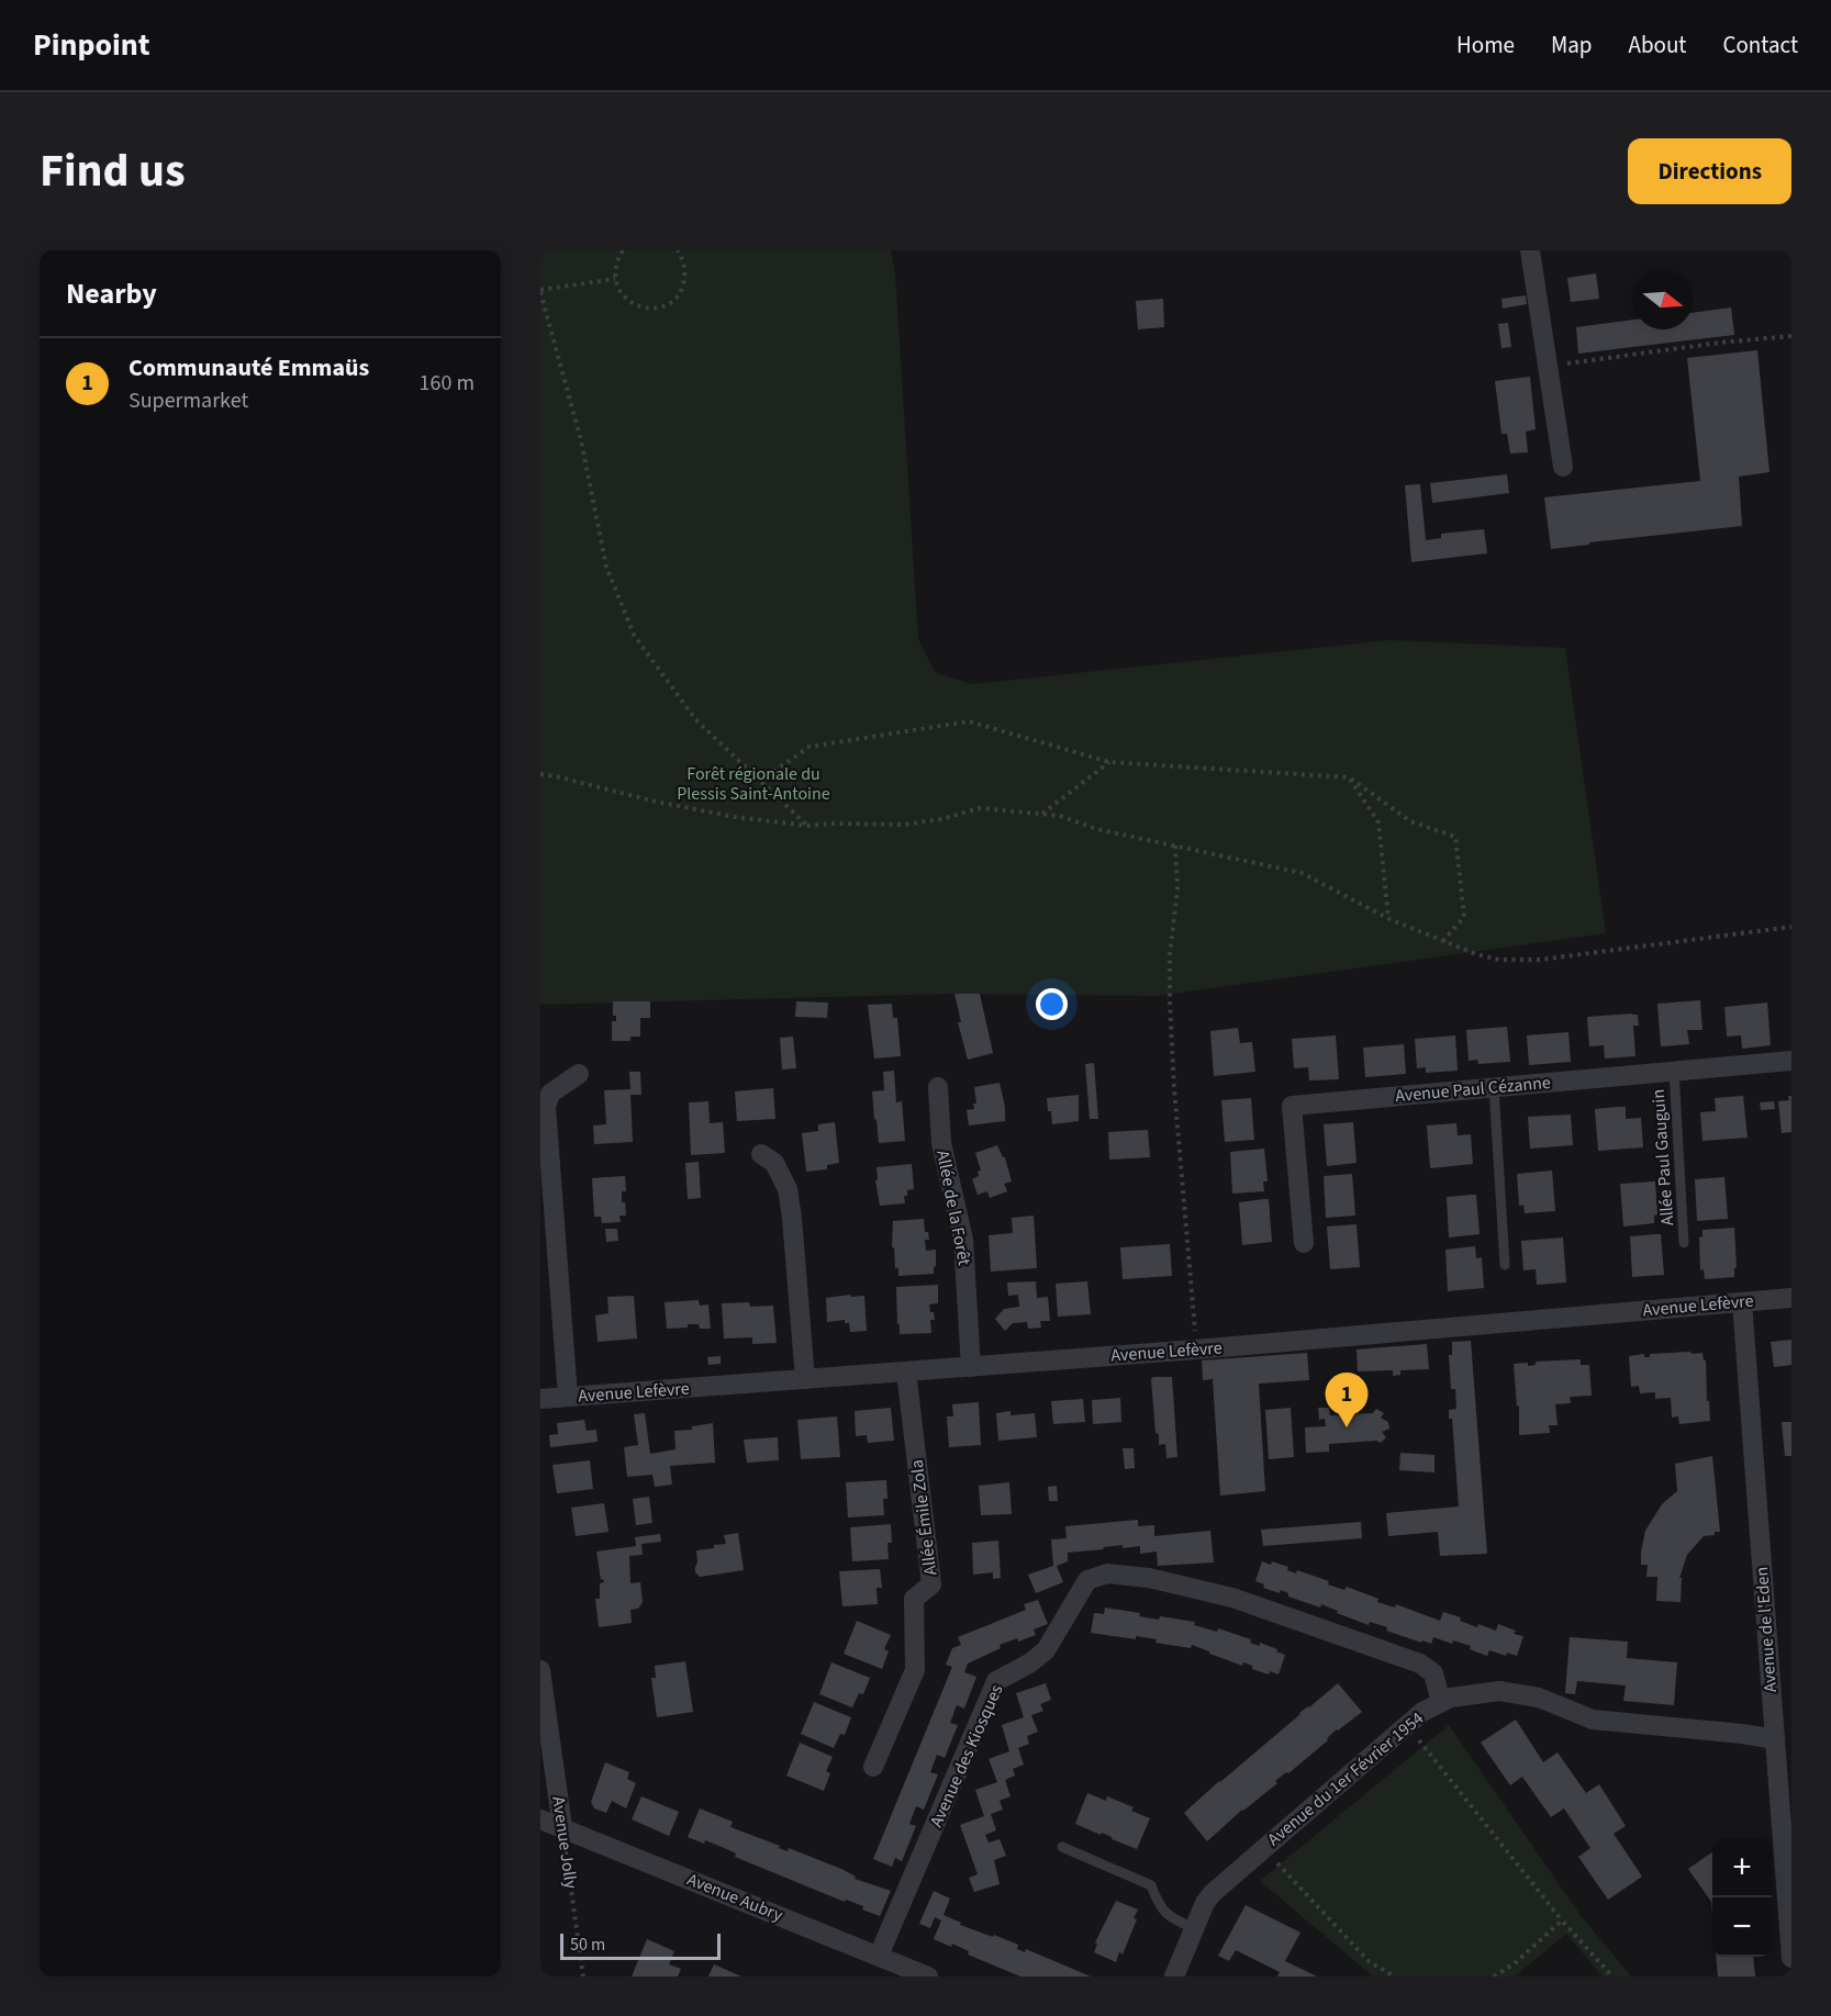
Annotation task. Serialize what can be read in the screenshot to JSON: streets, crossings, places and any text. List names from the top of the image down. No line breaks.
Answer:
{"streets":{"street":["Avenue Paul Cézanne","Allée de la Forêt","Avenue Lefèvre","Allée Émile Zola","Avenue de l'Eden","Avenue des Kiosques","Avenue du 1er Février 1954","Avenue Jolly","Avenue Aubry"],"lane":["Allée Paul Gauguin"]},"crossings":[["Avenue Paul Cézanne","Allée Paul Gauguin"],["Allée de la Forêt","Avenue Lefèvre"],["Avenue Lefèvre","Allée Émile Zola"],["Avenue Lefèvre","Avenue de l'Eden"],["Avenue de l'Eden","Avenue du 1er Février 1954"],["Avenue des Kiosques","Avenue du 1er Février 1954"],["Avenue des Kiosques","Avenue Aubry"],["Avenue Jolly","Avenue Aubry"]],"parks":["Forêt régionale du Plessis Saint-Antoine"],"scale_bar":"50 m","north":"right","page":{"header":"Pinpoint","nav":["Home","Map","About","Contact"],"title":"Find us","buttons":"Directions","heading":"Nearby","list":[{"mark":"1","name":"Communauté Emmaüs","note":"Supermarket","value":"160 m"}],"pins":"1","map_buttons":["+","−"],"scale":"50 m"}}
